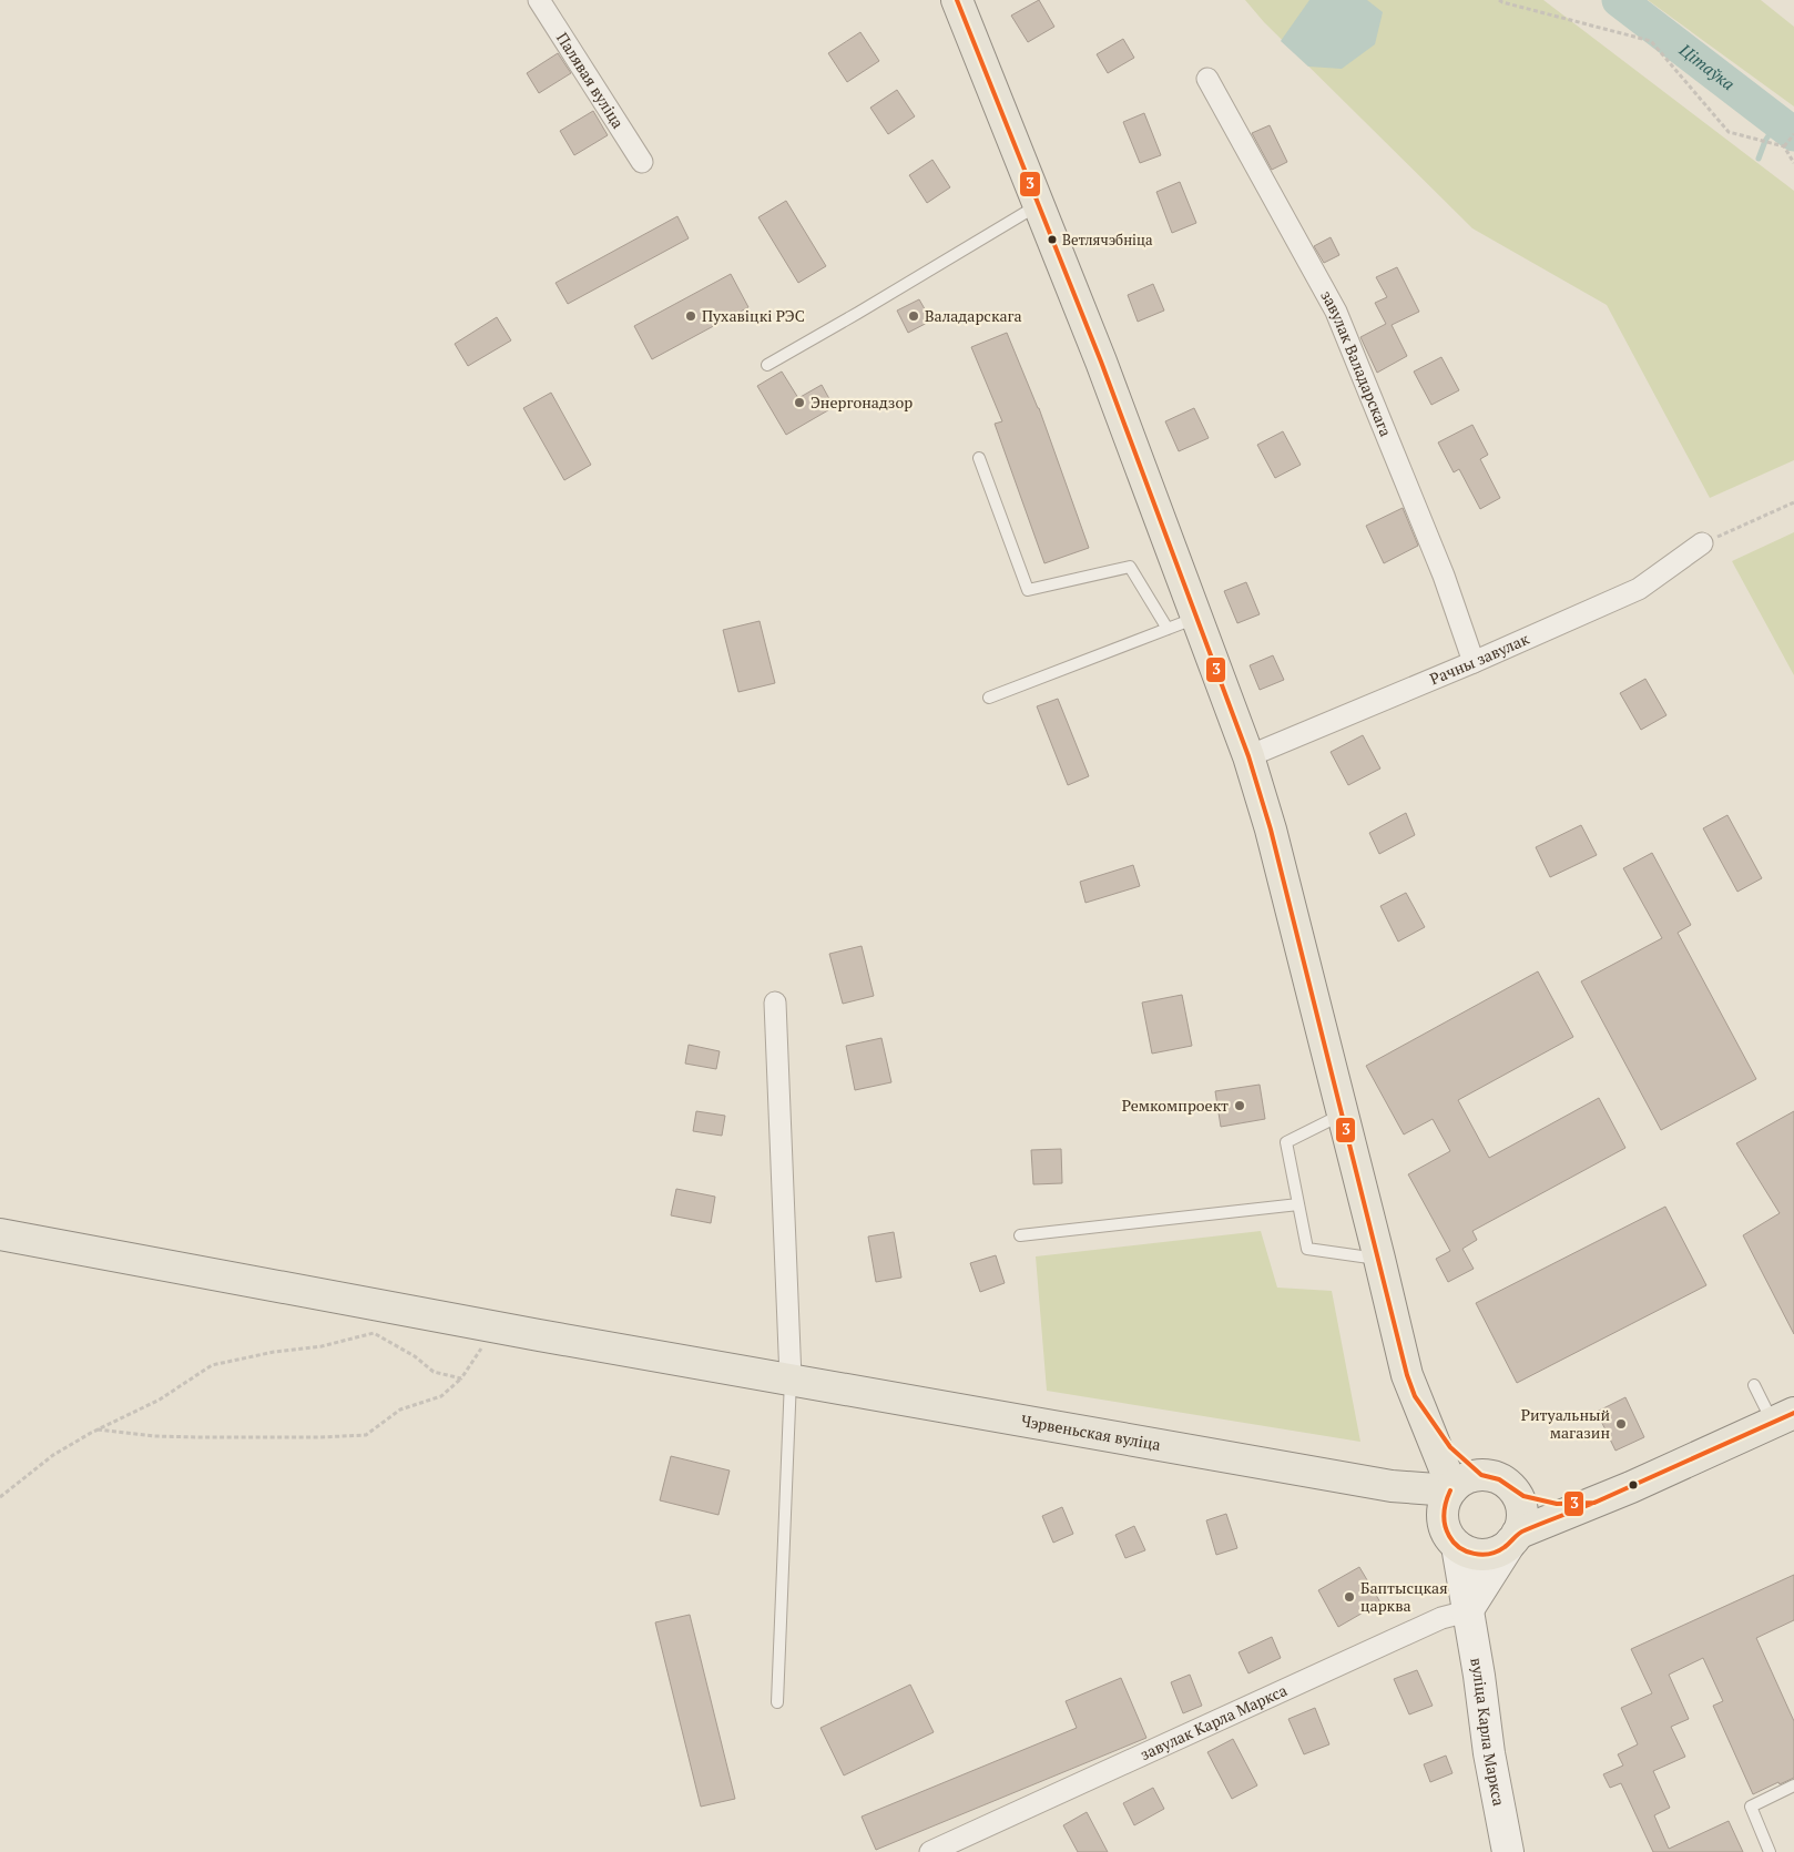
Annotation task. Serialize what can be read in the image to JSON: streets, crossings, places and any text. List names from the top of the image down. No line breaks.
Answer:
{"streets":{"main road":["Чэрвеньская вуліца"],"street":["Палявая вуліца","завулак Валадарскага","Рачны завулак","завулак Карла Маркса","вуліца Карла Маркса"]},"crossings":[["завулак Валадарскага","Рачны завулак"],["Чэрвеньская вуліца","вуліца Карла Маркса"],["завулак Карла Маркса","вуліца Карла Маркса"]],"water":["Цітаўка"],"places":["Ветлячэбніца","Пухавіцкі РЭС","Валадарскага","Энергонадзор","Ремкомпроект","Ритуальный магазин","Баптысцкая царква"],"lines":["transit line 3"]}
